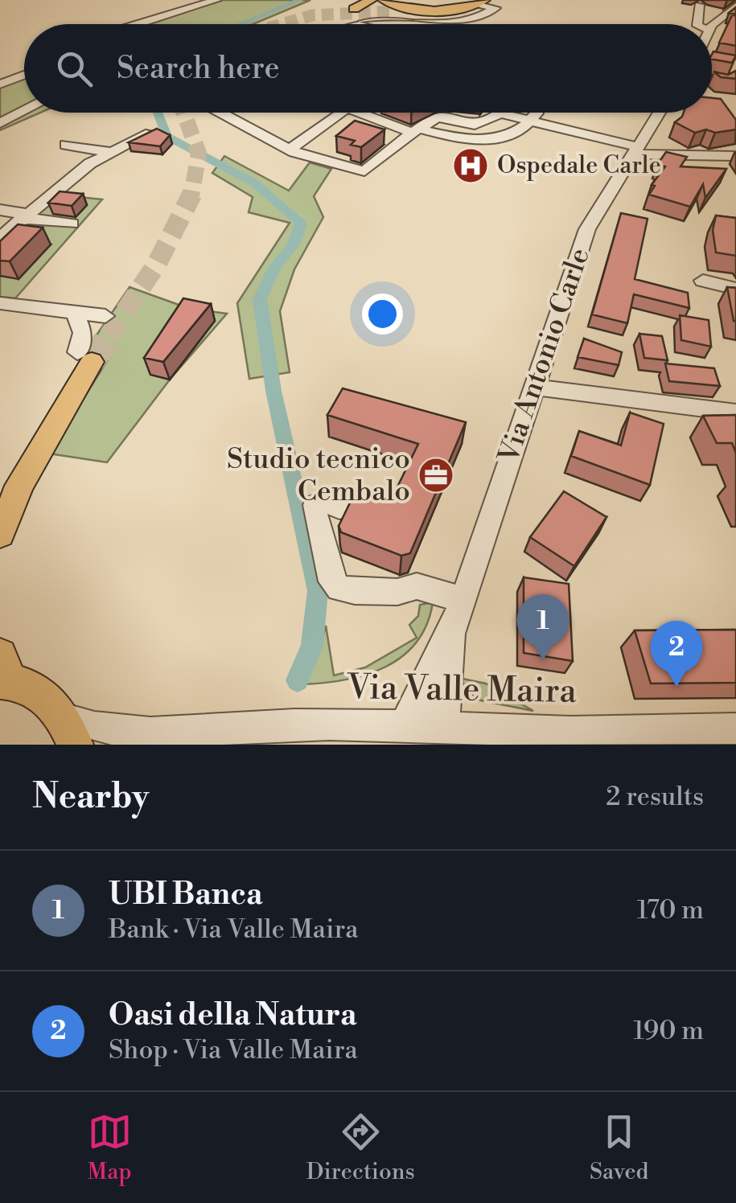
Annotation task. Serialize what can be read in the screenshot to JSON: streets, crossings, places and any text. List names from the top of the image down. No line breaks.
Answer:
{"streets":{"street":["Via Antonio Carle","Via Valle Maira"]},"crossings":[["Via Antonio Carle","Via Valle Maira"]],"places":{"hospital":["Ospedale Carle"],"office":["Studio tecnico Cembalo"]},"page":{"search":"Search here","pins":["1","2"],"heading":["Nearby","2 results"],"list":[{"mark":"1","name":"UBI Banca","note":"Bank · Via Valle Maira","value":"170 m"},{"mark":"2","name":"Oasi della Natura","note":"Shop · Via Valle Maira","value":"190 m"}],"nav":["Map","Directions","Saved"]}}
